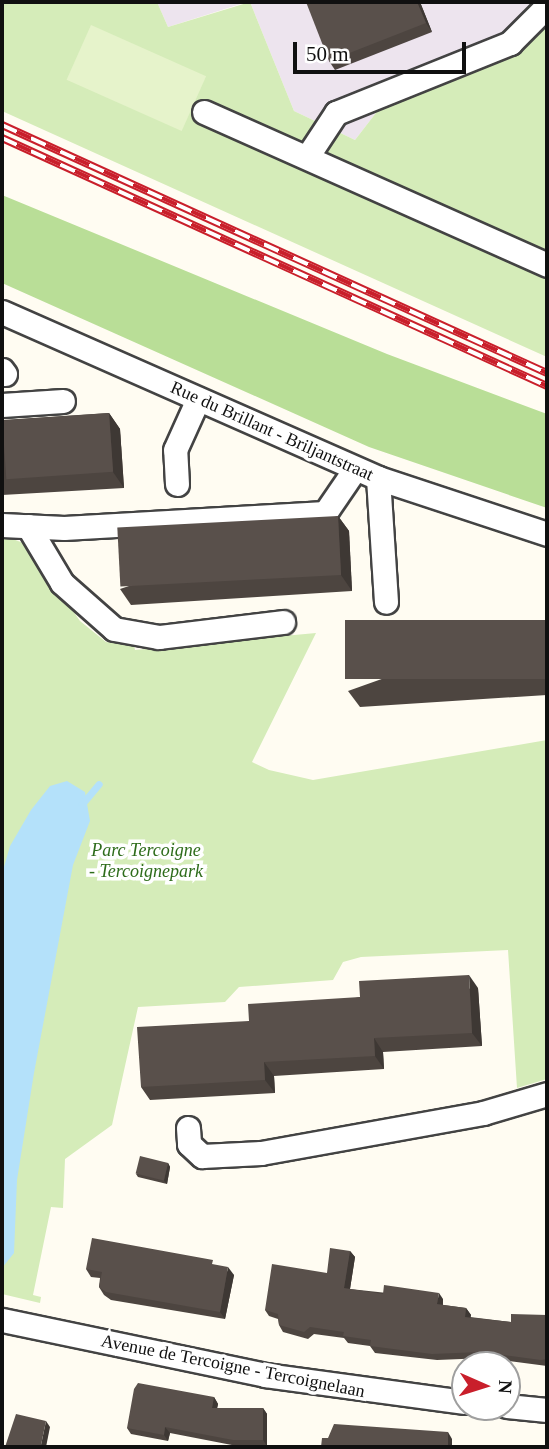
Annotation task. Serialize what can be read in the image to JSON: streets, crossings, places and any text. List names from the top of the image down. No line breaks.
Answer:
{"streets":{"street":["Rue du Brillant - Briljantstraat","Avenue de Tercoigne - Tercoignelaan"]},"parks":["Parc Tercoigne - Tercoignepark"],"scale_bar":"50 m","north":"right"}
